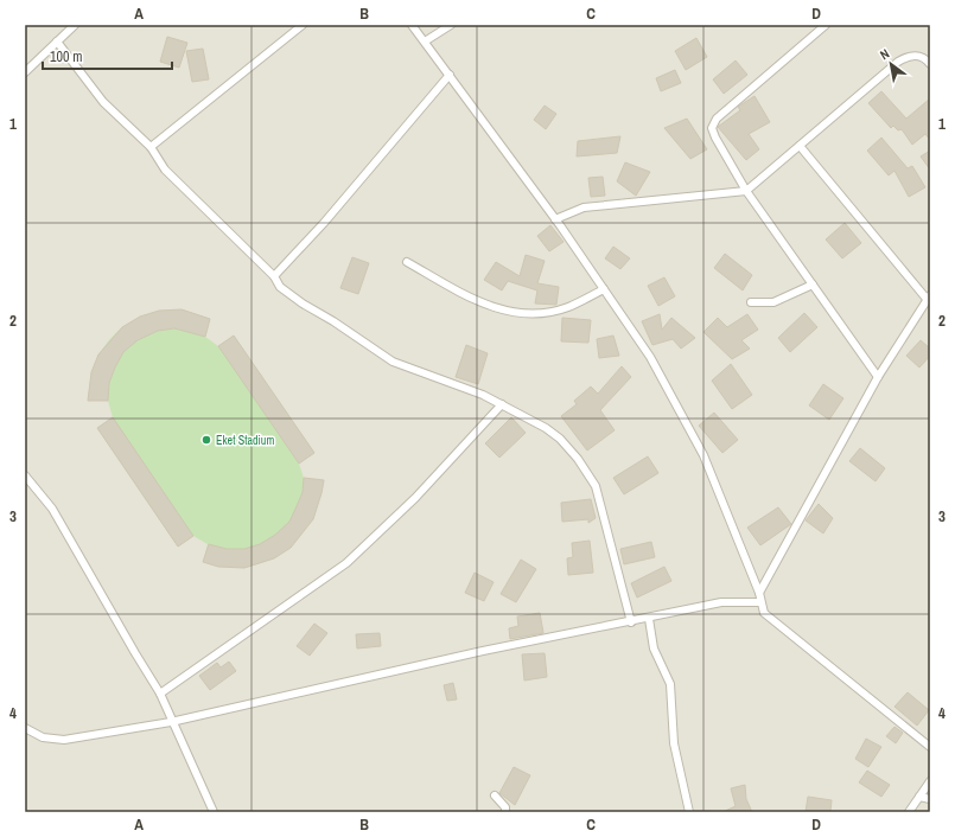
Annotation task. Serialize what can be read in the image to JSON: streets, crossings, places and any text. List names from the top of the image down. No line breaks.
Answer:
{"places":["Eket Stadium"],"scale_bar":"100 m","north":"top left","grid":{"columns":["A","B","C","D"],"rows":["1","2","3","4"]}}
